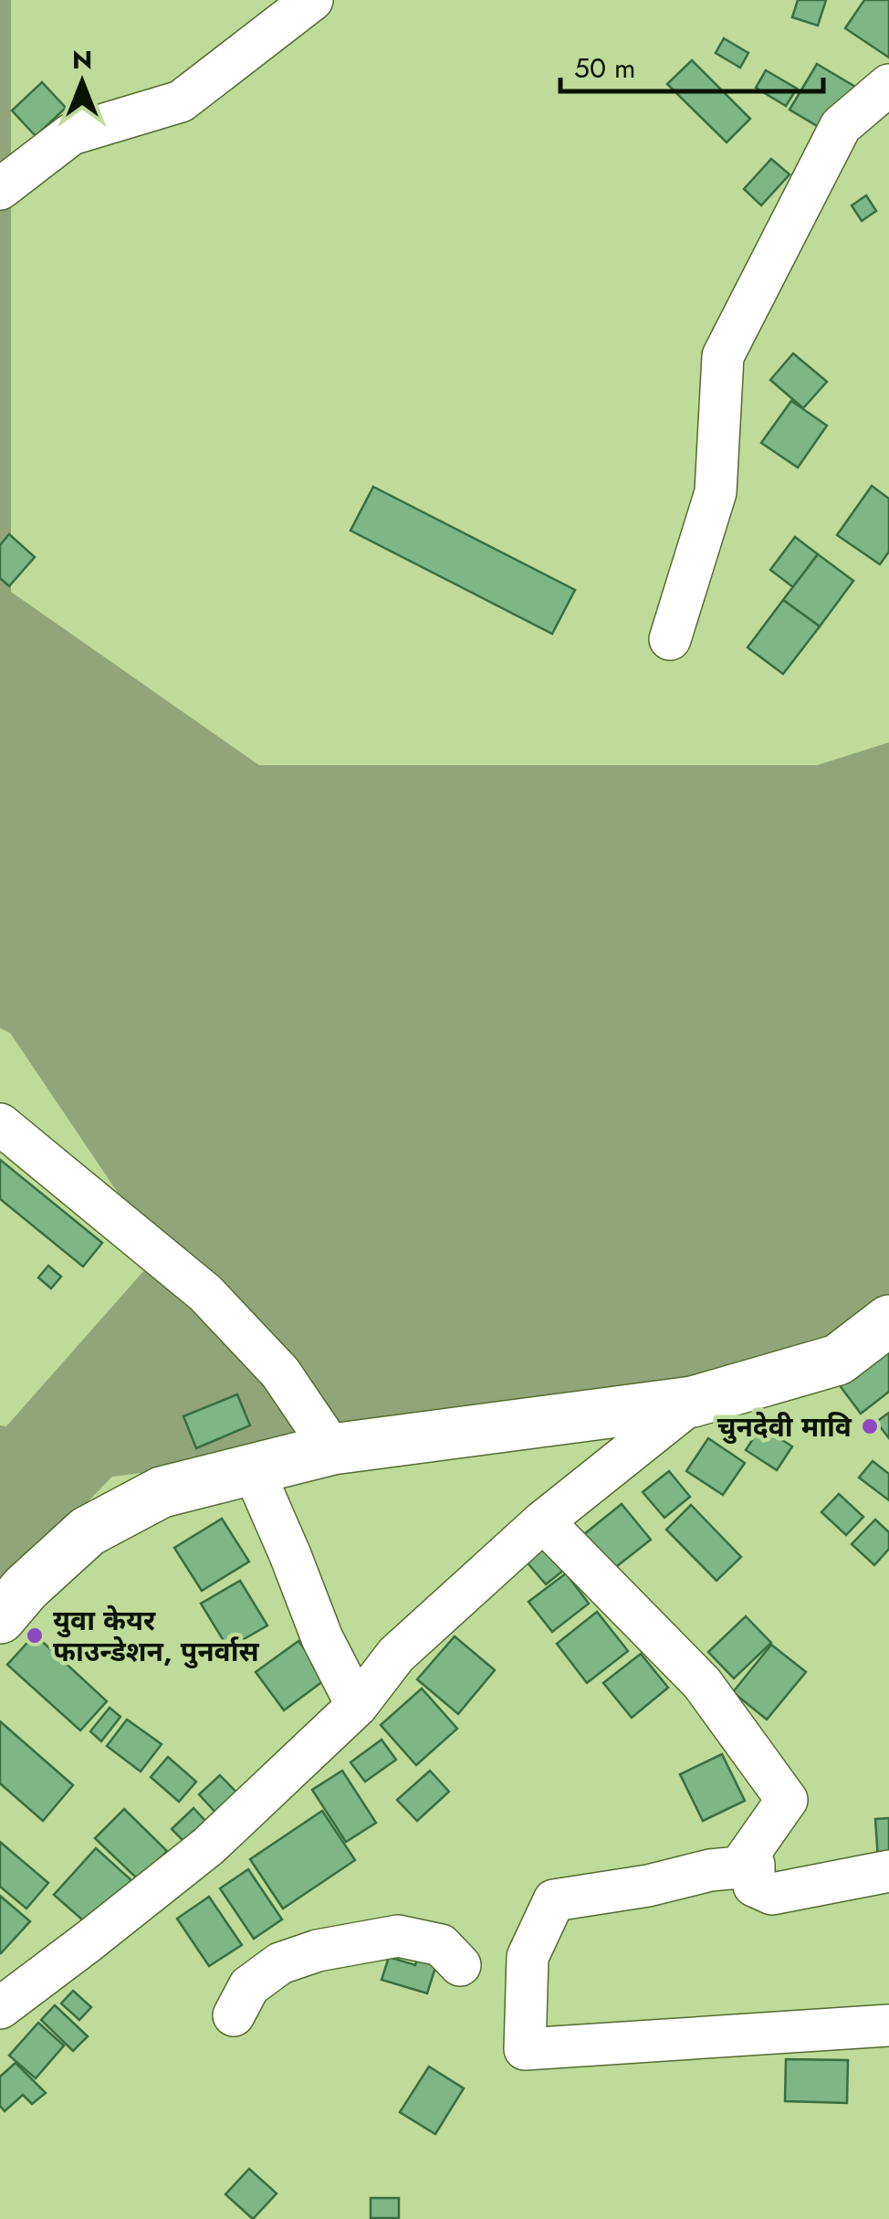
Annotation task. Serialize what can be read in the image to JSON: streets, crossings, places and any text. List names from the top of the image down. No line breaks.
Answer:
{"places":["चुनदेवी मावि","युवा केयर फाउन्डेशन, पुनर्वास"],"scale_bar":"50 m","north":"top"}
